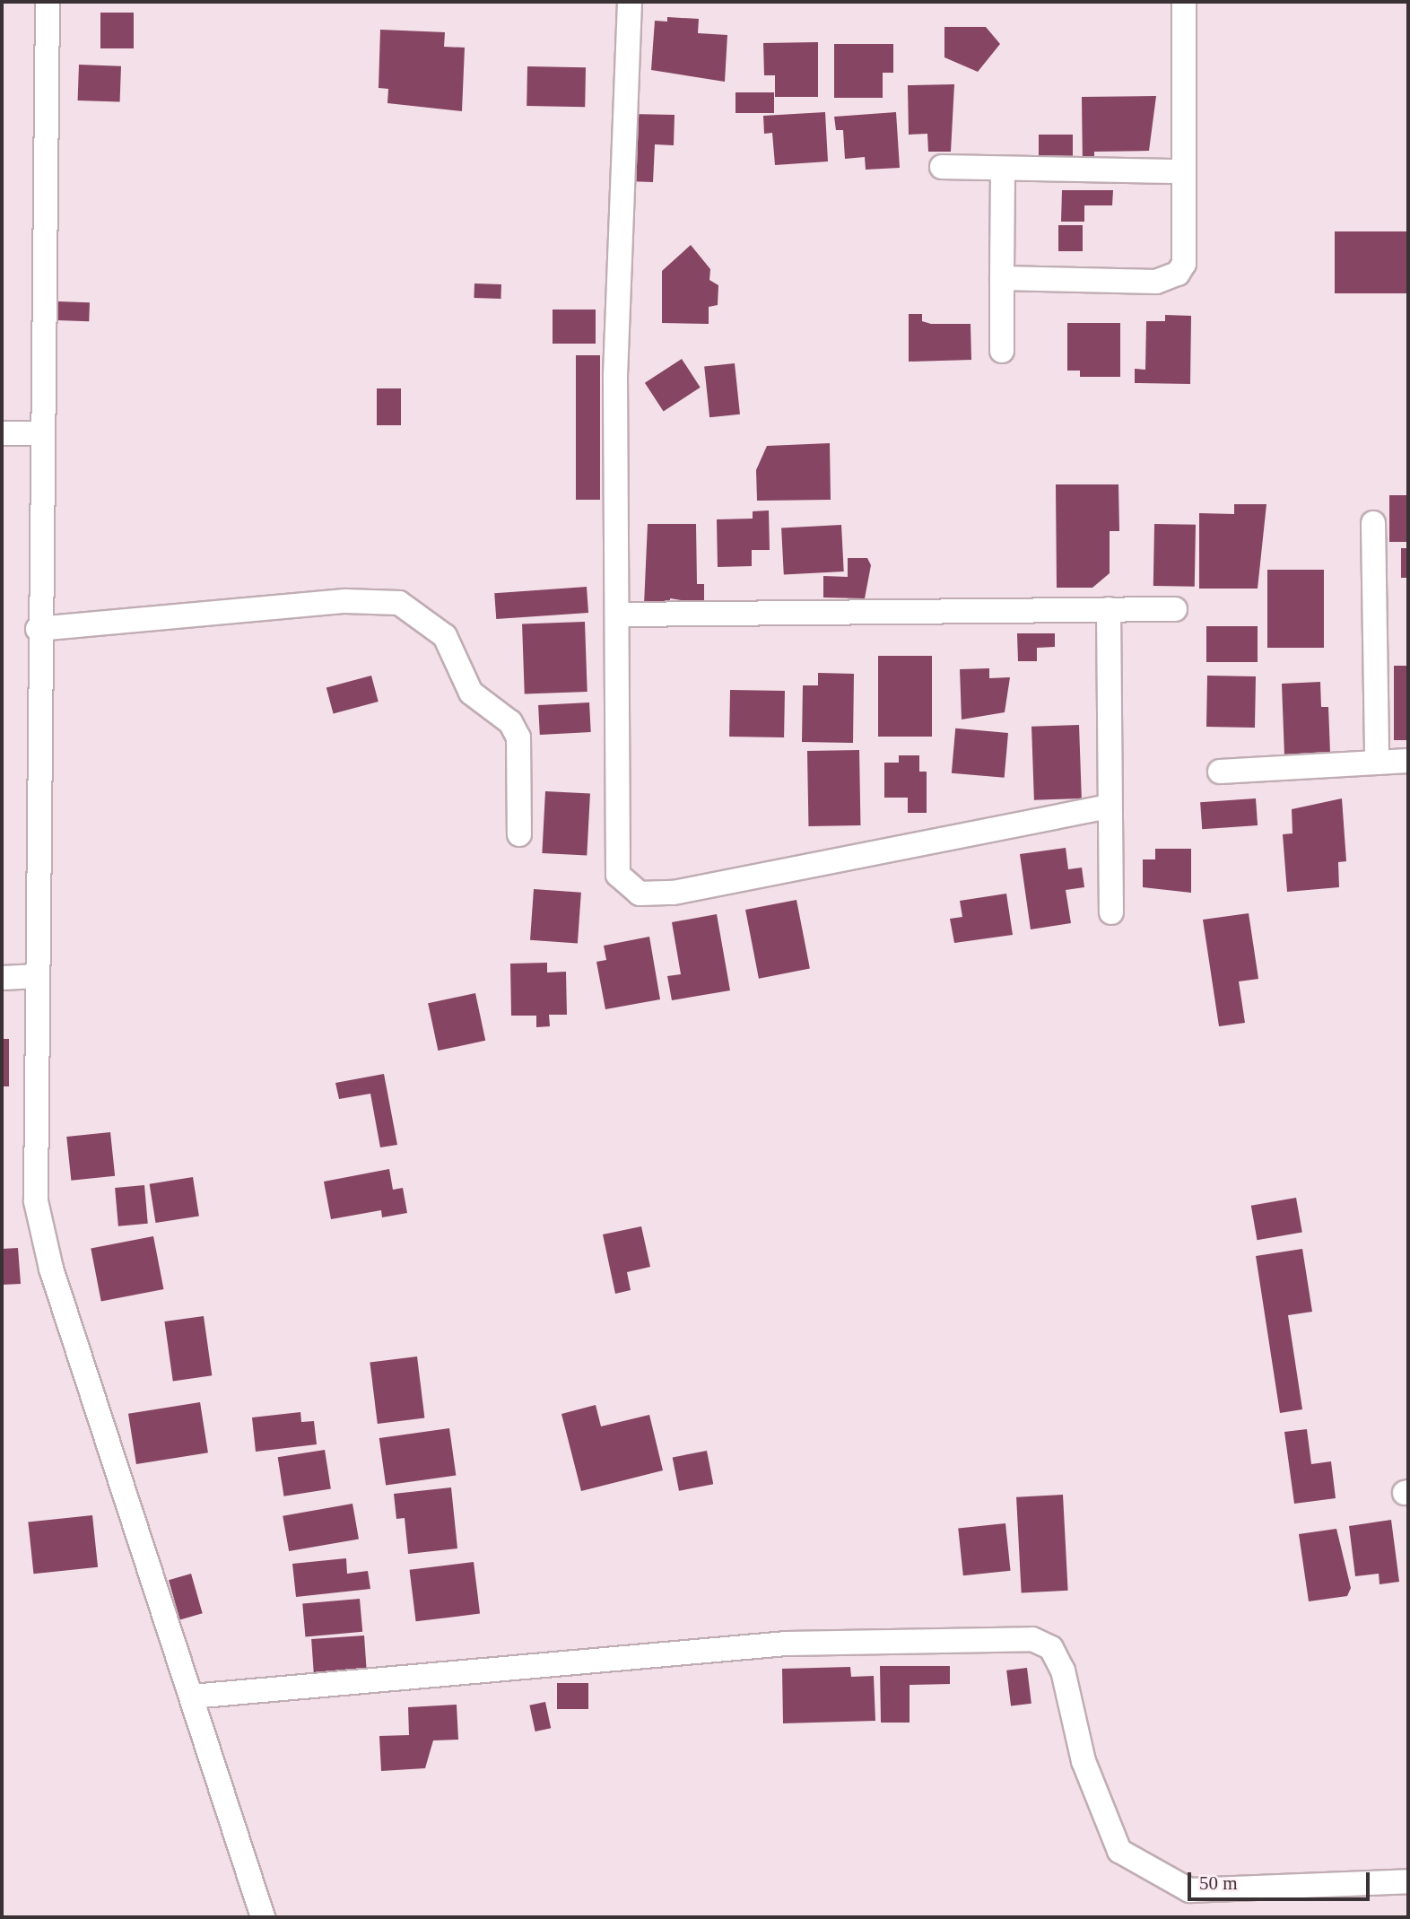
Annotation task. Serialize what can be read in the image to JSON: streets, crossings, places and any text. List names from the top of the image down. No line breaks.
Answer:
{"scale_bar":"50 m"}
